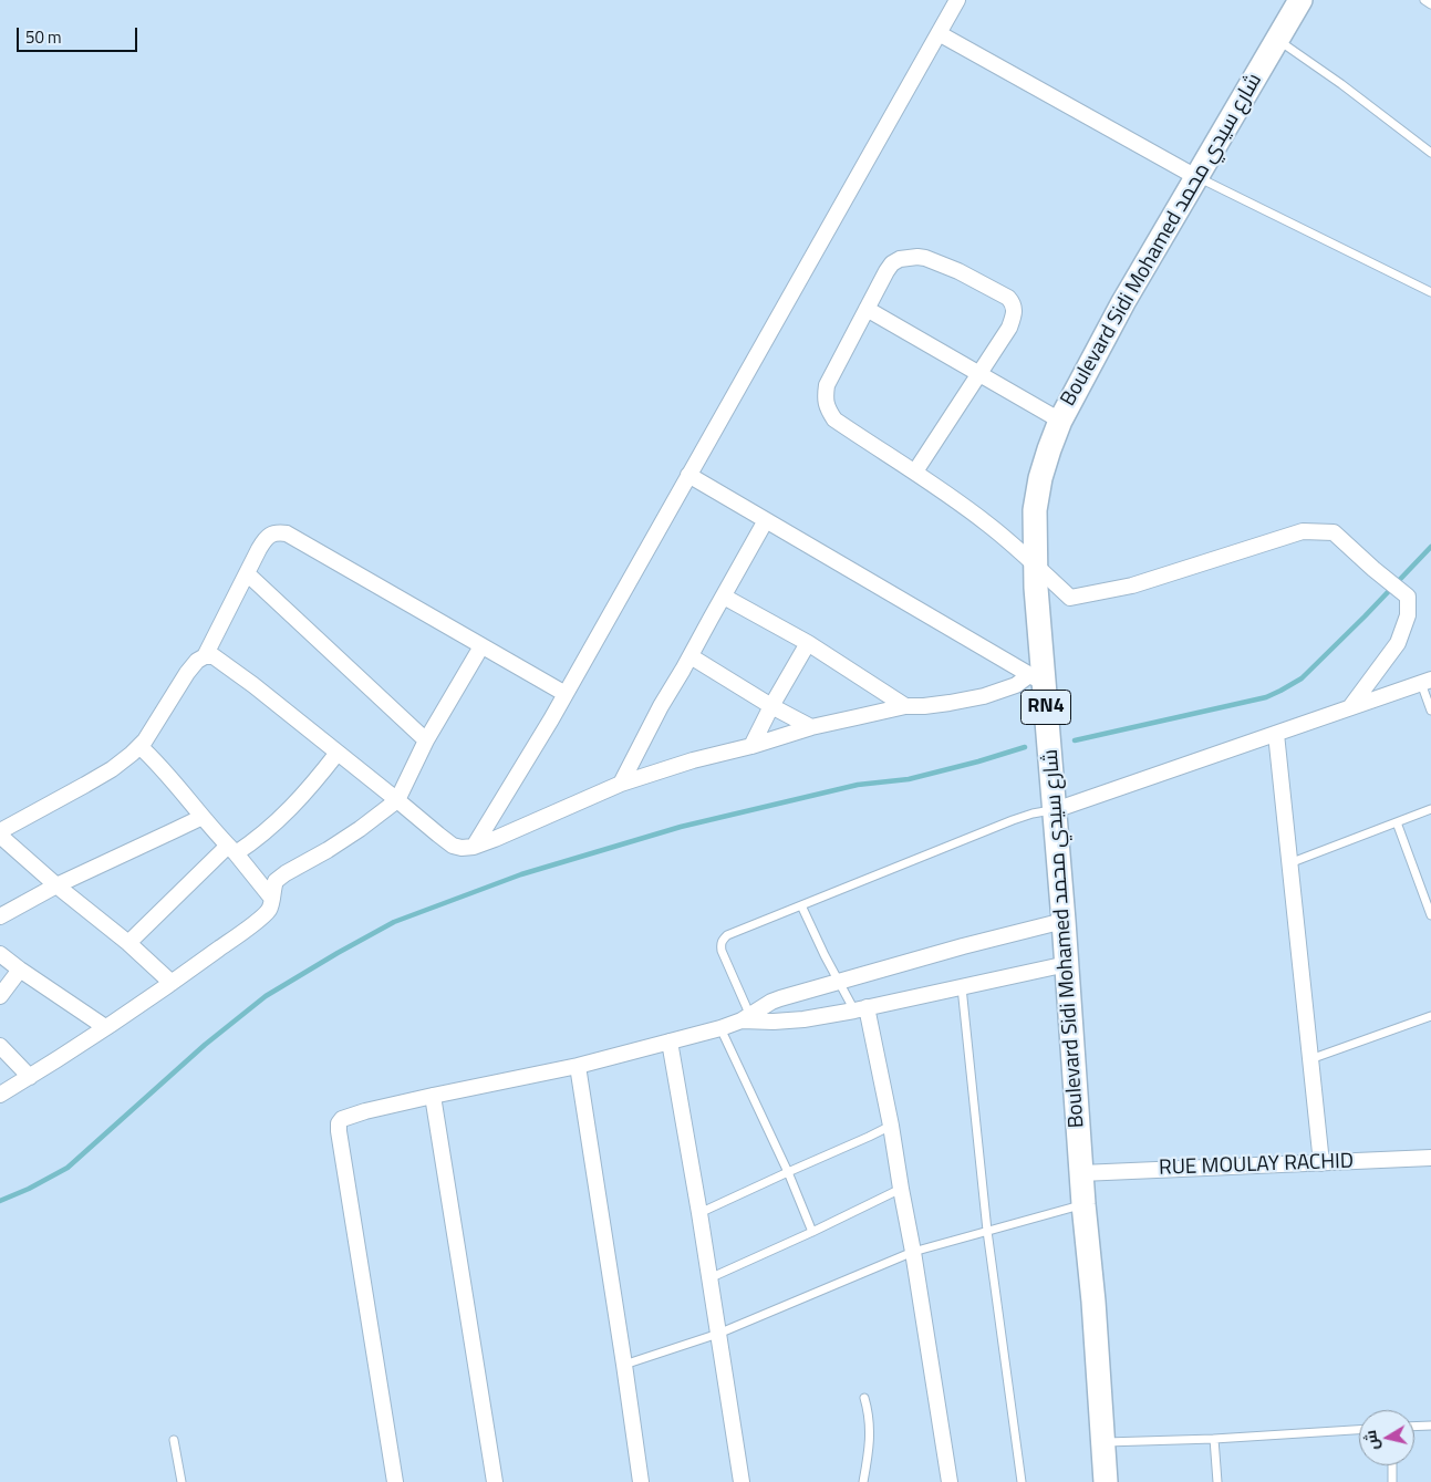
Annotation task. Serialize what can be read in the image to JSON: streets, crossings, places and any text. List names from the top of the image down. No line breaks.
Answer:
{"streets":{"main road":["Boulevard Sidi Mohamed شارع سيدي محمد","RN4"],"street":["RUE MOULAY RACHID"]},"crossings":[["Boulevard Sidi Mohamed شارع سيدي محمد","RUE MOULAY RACHID"]],"scale_bar":"50 m","north":"left"}
